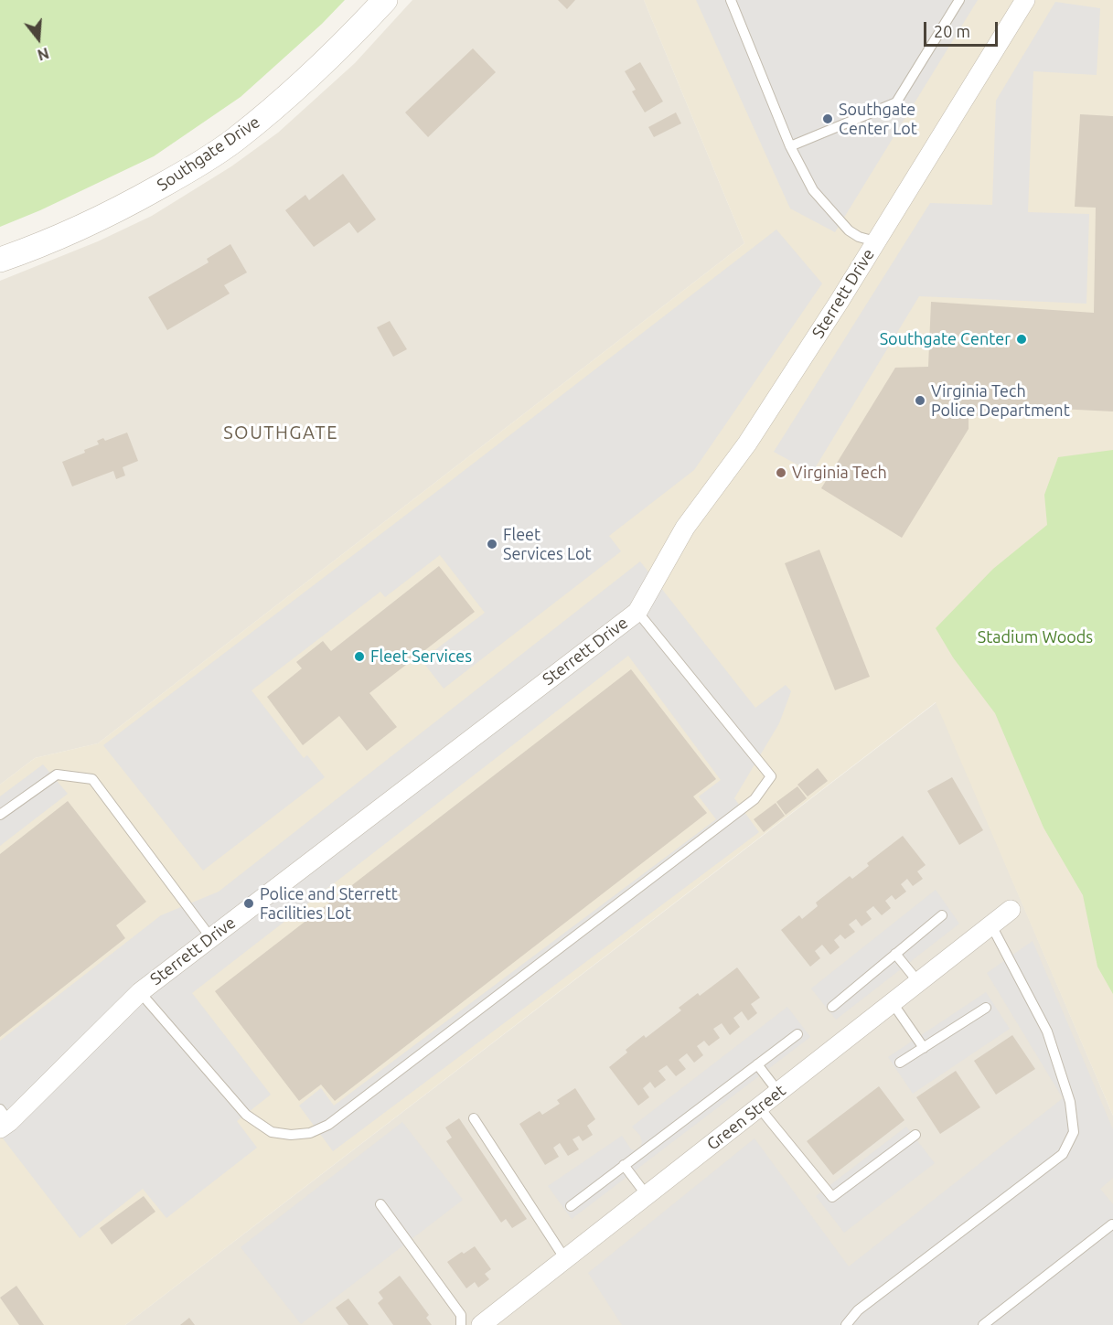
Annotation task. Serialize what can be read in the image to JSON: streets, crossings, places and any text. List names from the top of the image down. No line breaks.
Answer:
{"streets":{"street":["Southgate Drive","Sterrett Drive","Green Street"]},"districts":["SOUTHGATE"],"parks":["Stadium Woods"],"places":["Southgate Center Lot","Southgate Center","Virginia Tech Police Department","Virginia Tech","Fleet Services Lot","Fleet Services","Police and Sterrett Facilities Lot"],"scale_bar":"20 m","north":"bottom"}
